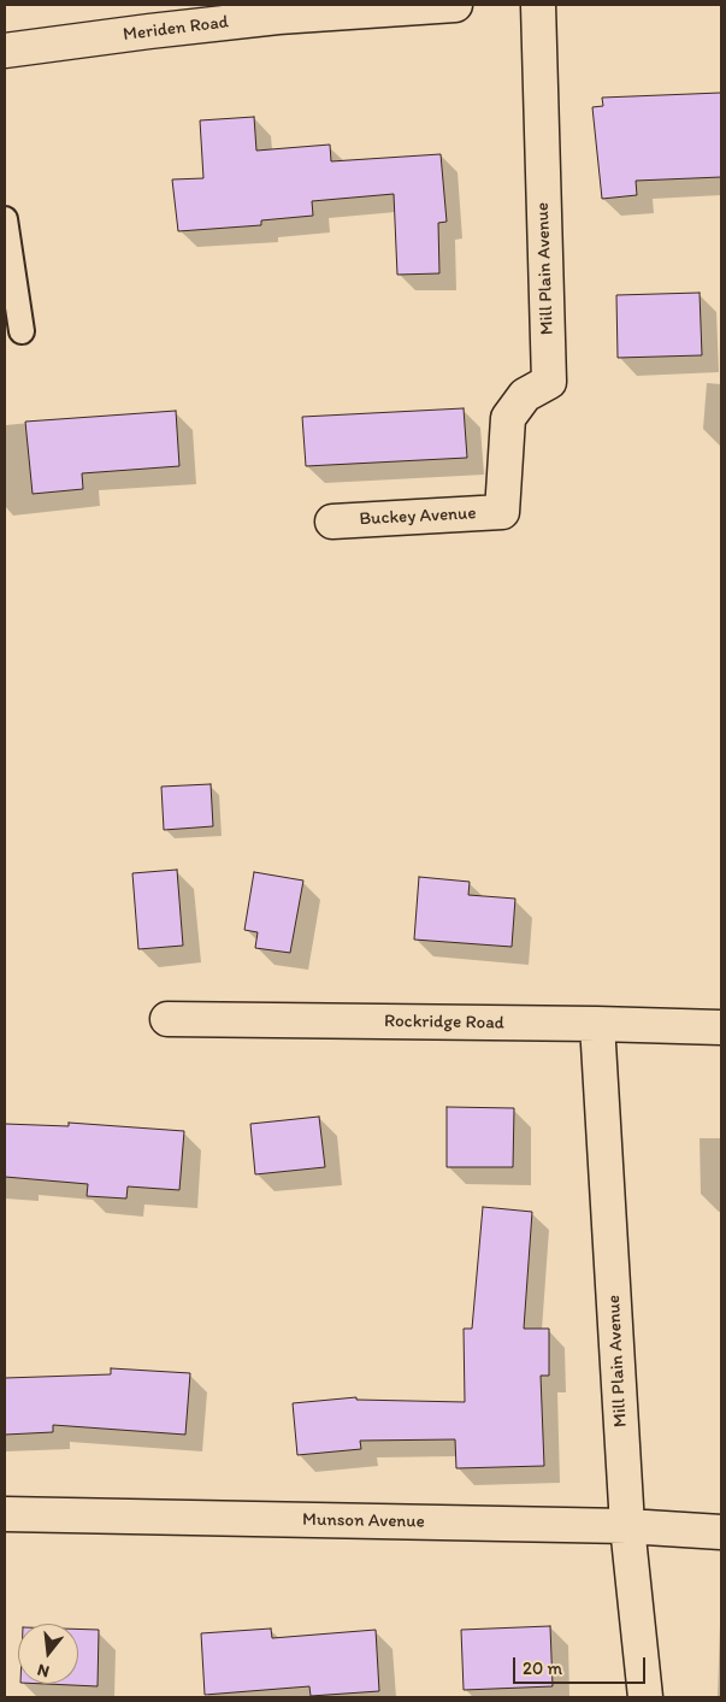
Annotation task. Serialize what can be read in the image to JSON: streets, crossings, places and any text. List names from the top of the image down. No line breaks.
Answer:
{"streets":{"street":["Meriden Road","Mill Plain Avenue","Buckey Avenue","Rockridge Road","Munson Avenue"]},"crossings":[["Mill Plain Avenue","Buckey Avenue"],["Mill Plain Avenue","Rockridge Road"],["Mill Plain Avenue","Munson Avenue"]],"scale_bar":"20 m","north":"bottom"}
